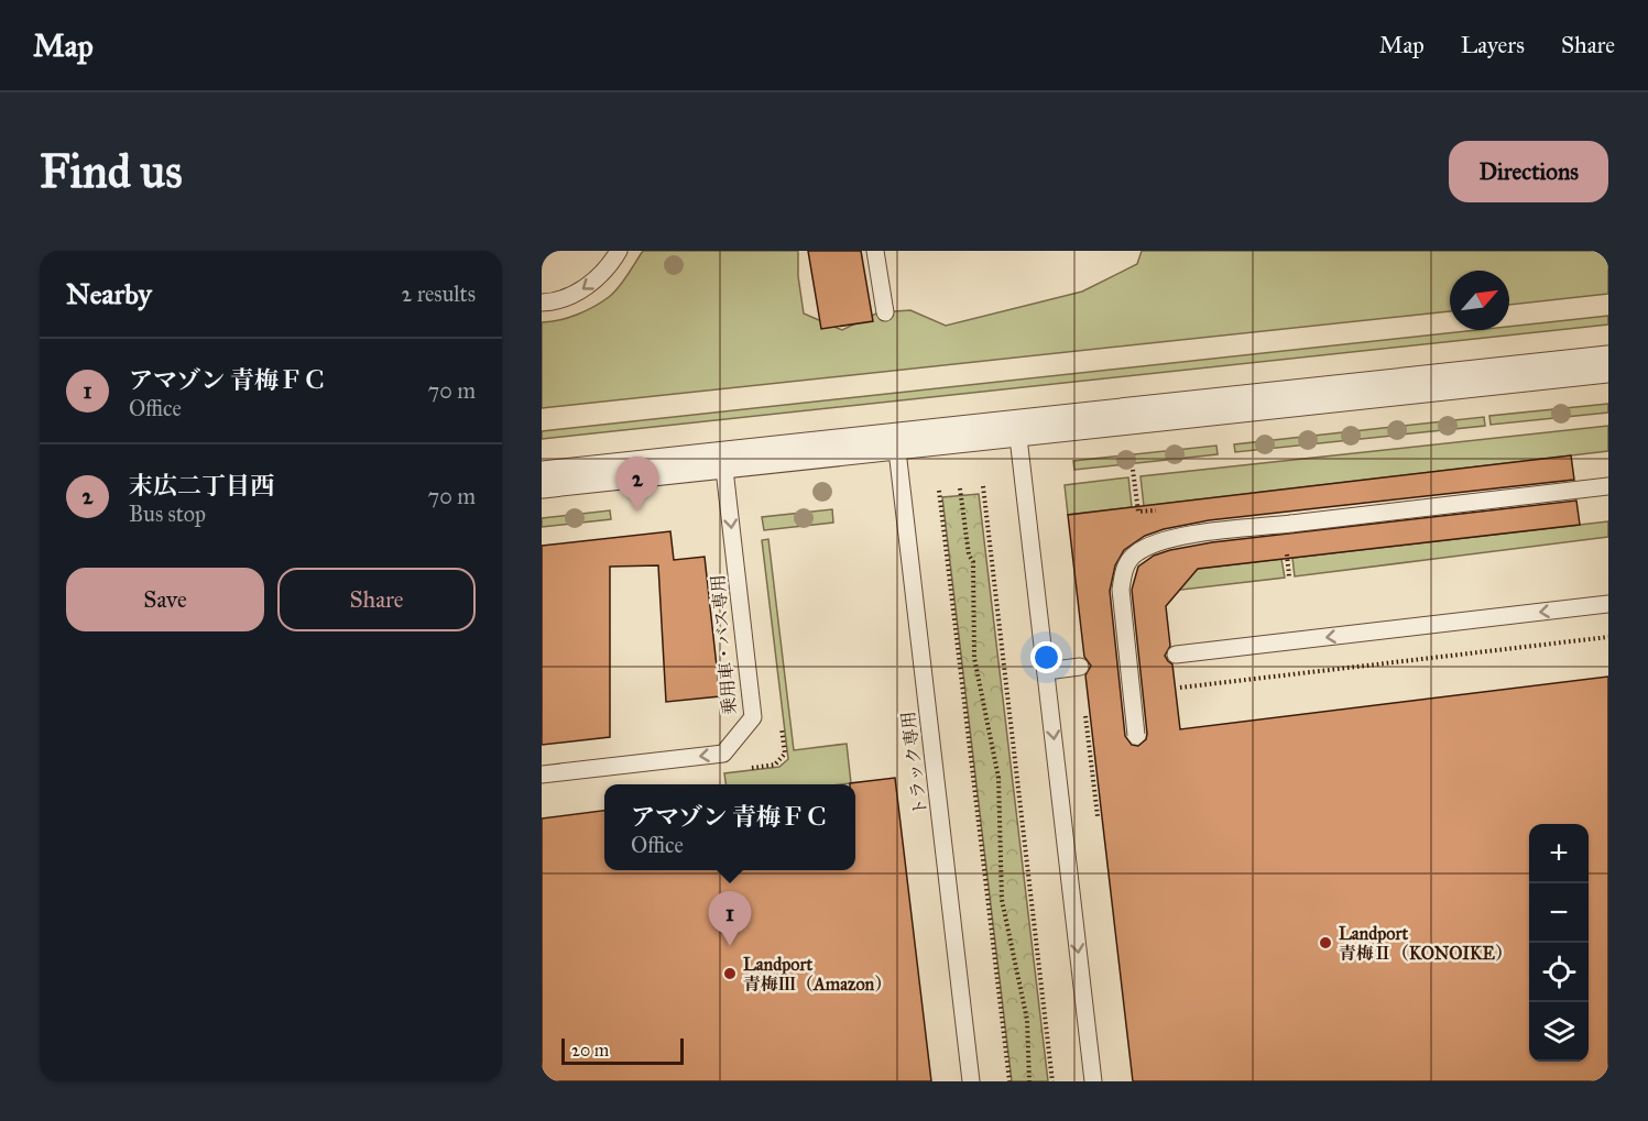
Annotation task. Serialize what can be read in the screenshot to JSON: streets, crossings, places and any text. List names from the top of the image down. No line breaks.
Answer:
{"streets":{"lane":["乗用車・バス専用","トラック専用"]},"places":["Landport 青梅Ⅱ（KONOIKE）","Landport 青梅Ⅲ（Amazon）"],"scale_bar":"20 m","north":"top right","page":{"header":"Map","nav":["Map","Layers","Share"],"buttons":["Directions",["Save","Share"]],"title":"Find us","heading":["Nearby","2 results"],"list":[{"mark":"1","name":"アマゾン 青梅ＦＣ","note":"Office","value":"70 m"},{"mark":"2","name":"末広二丁目西","note":"Bus stop","value":"70 m"}],"pins":["2","1"],"popup":["アマゾン 青梅ＦＣ","Office"],"map_buttons":["+","−"],"scale":"20 m"}}
